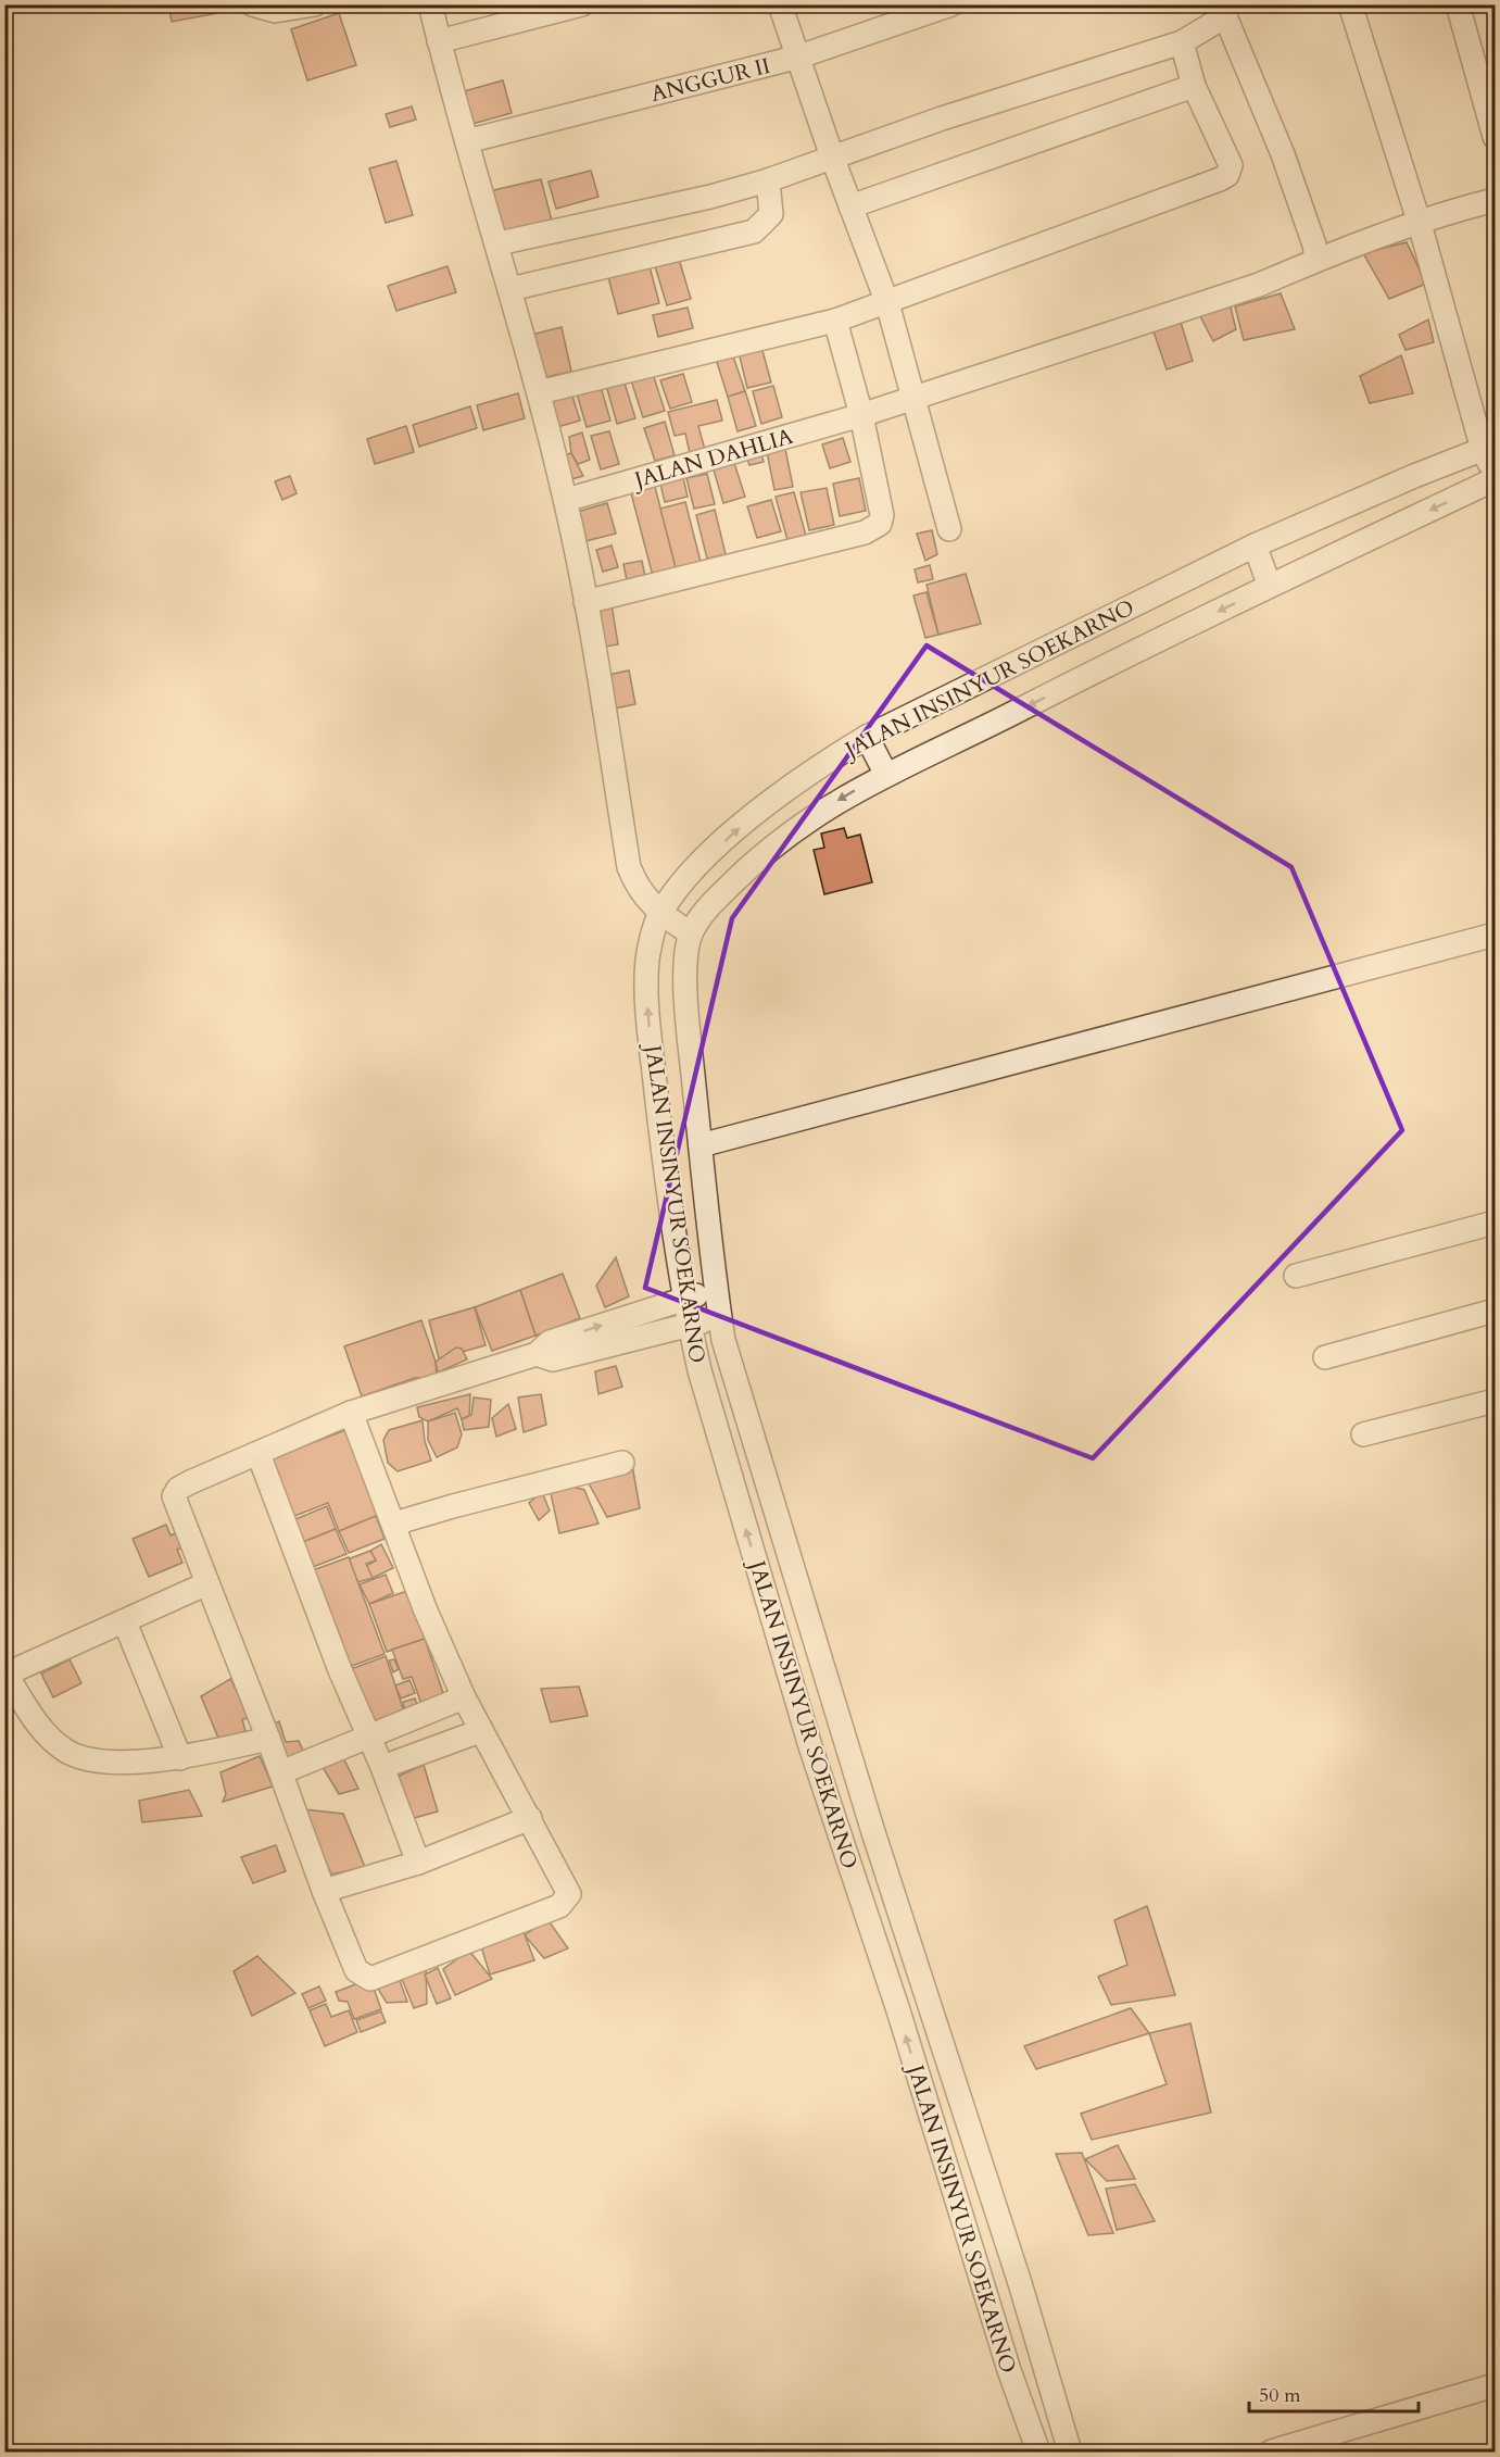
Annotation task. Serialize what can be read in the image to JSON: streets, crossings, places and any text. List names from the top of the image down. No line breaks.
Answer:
{"streets":{"street":["ANGGUR II","JALAN DAHLIA","JALAN INSINYUR SOEKARNO"]},"scale_bar":"50 m"}
